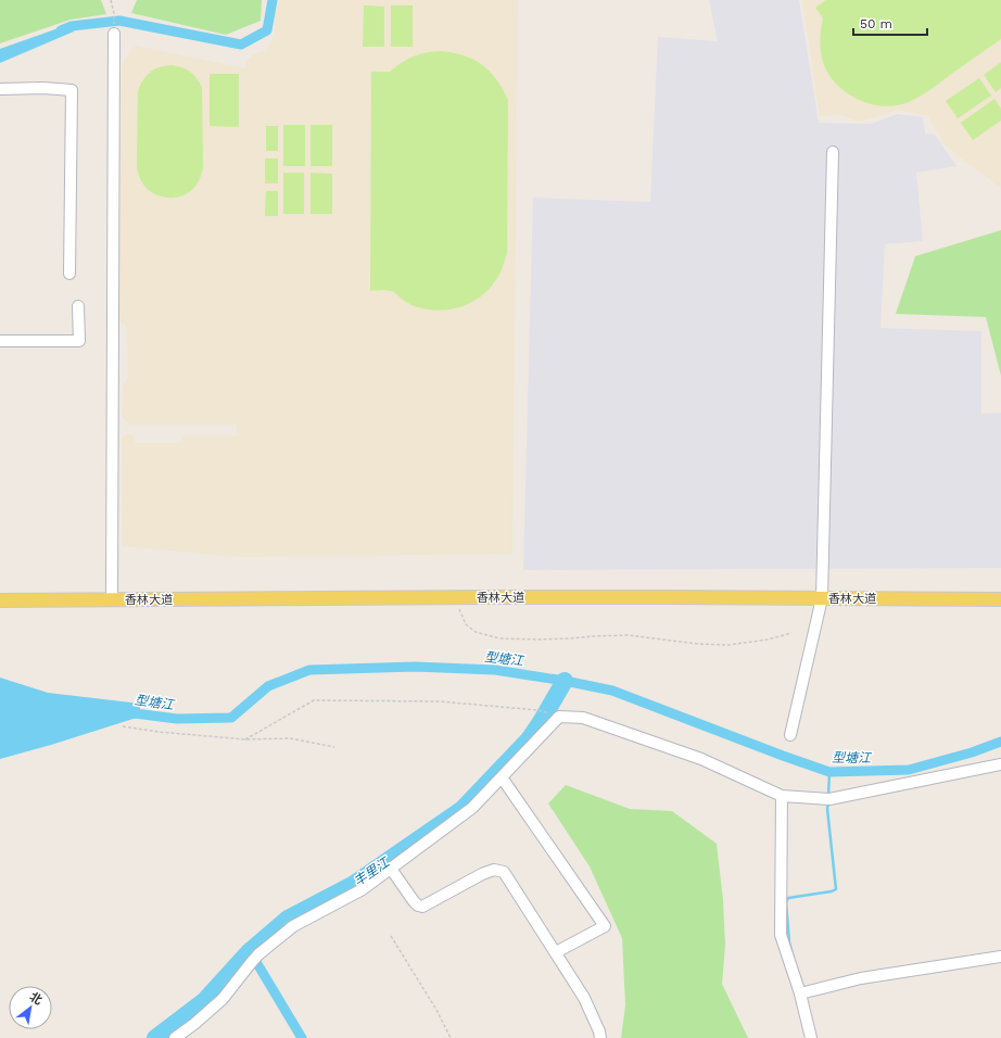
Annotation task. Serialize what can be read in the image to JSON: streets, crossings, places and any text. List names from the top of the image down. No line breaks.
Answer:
{"streets":{"main road":["香林大道"]},"water":["型塘江","丰里江"],"scale_bar":"50 m","north":"top right"}
